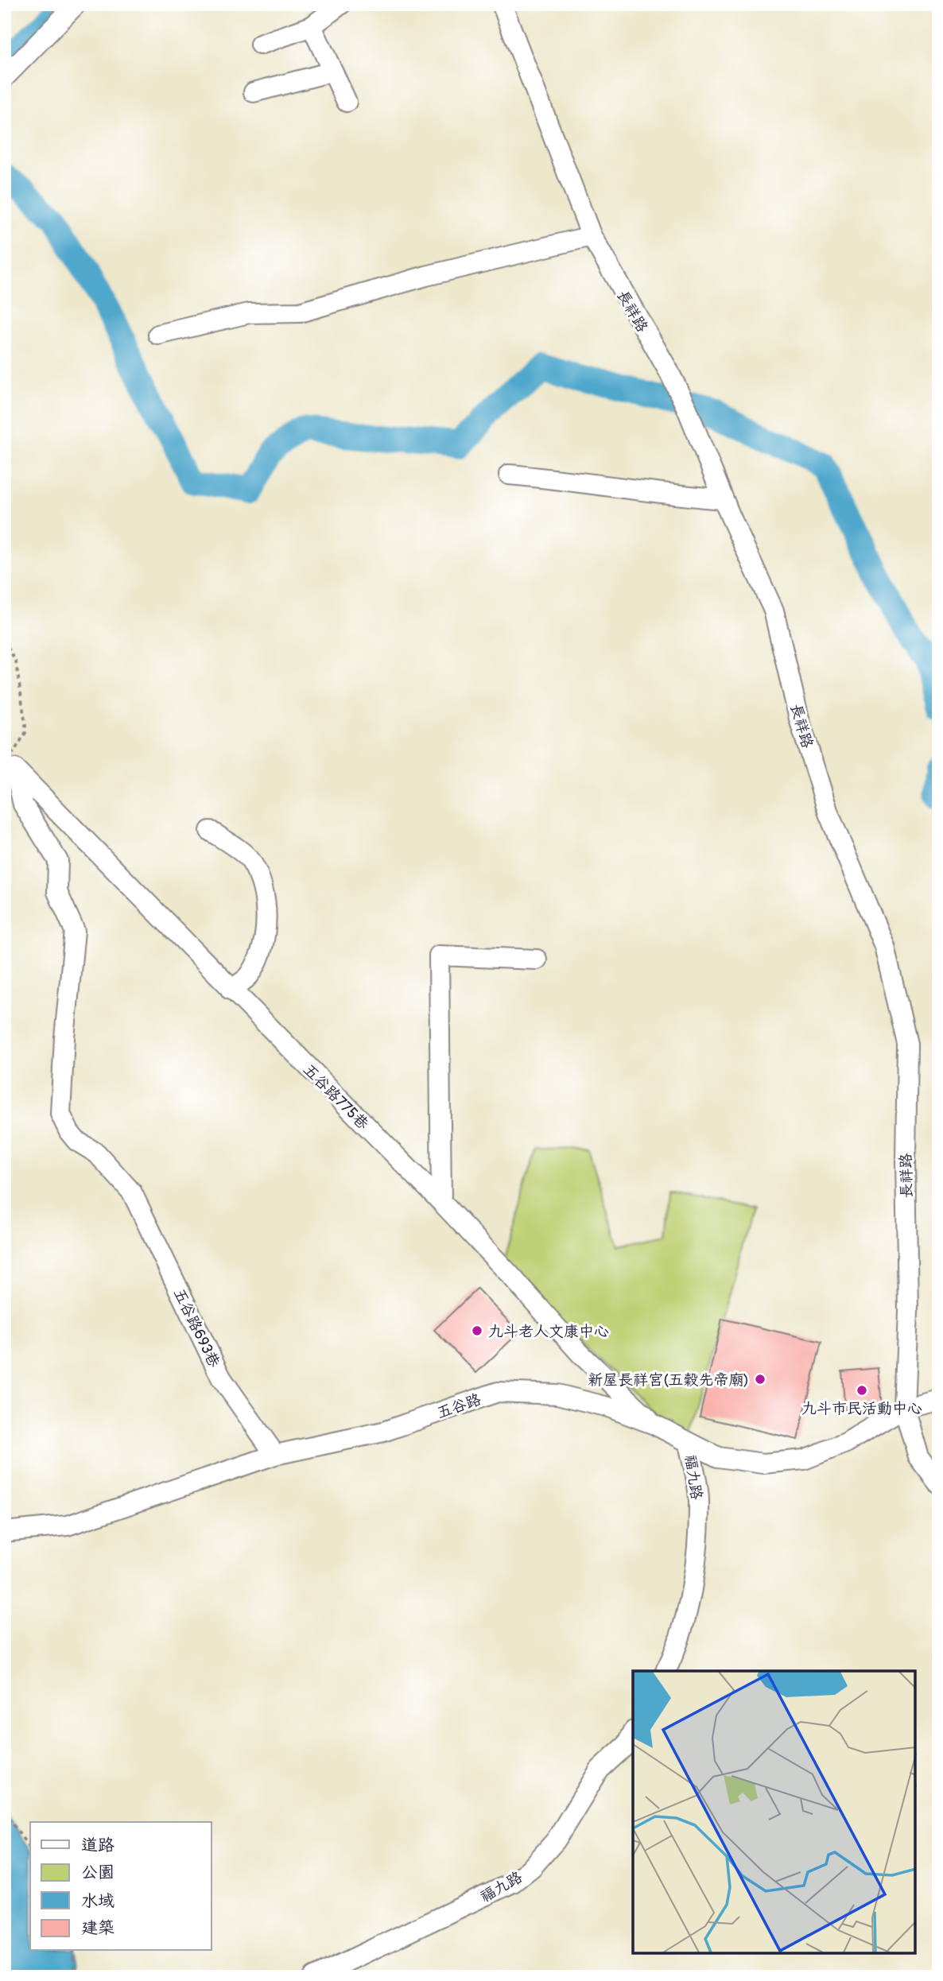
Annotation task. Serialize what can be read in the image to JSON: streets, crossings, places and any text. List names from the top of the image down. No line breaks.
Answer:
{"streets":{"street":["長祥路","五谷路775巷","五谷路693巷","五谷路","福九路"]},"crossings":[["長祥路","五谷路"],["五谷路775巷","五谷路693巷"],["五谷路775巷","五谷路"],["五谷路693巷","五谷路"],["五谷路","福九路"]],"places":["九斗老人文康中心","新屋長祥宮(五穀先帝廟)","九斗市民活動中心"],"legend":["道路","公園","水域","建築"]}
